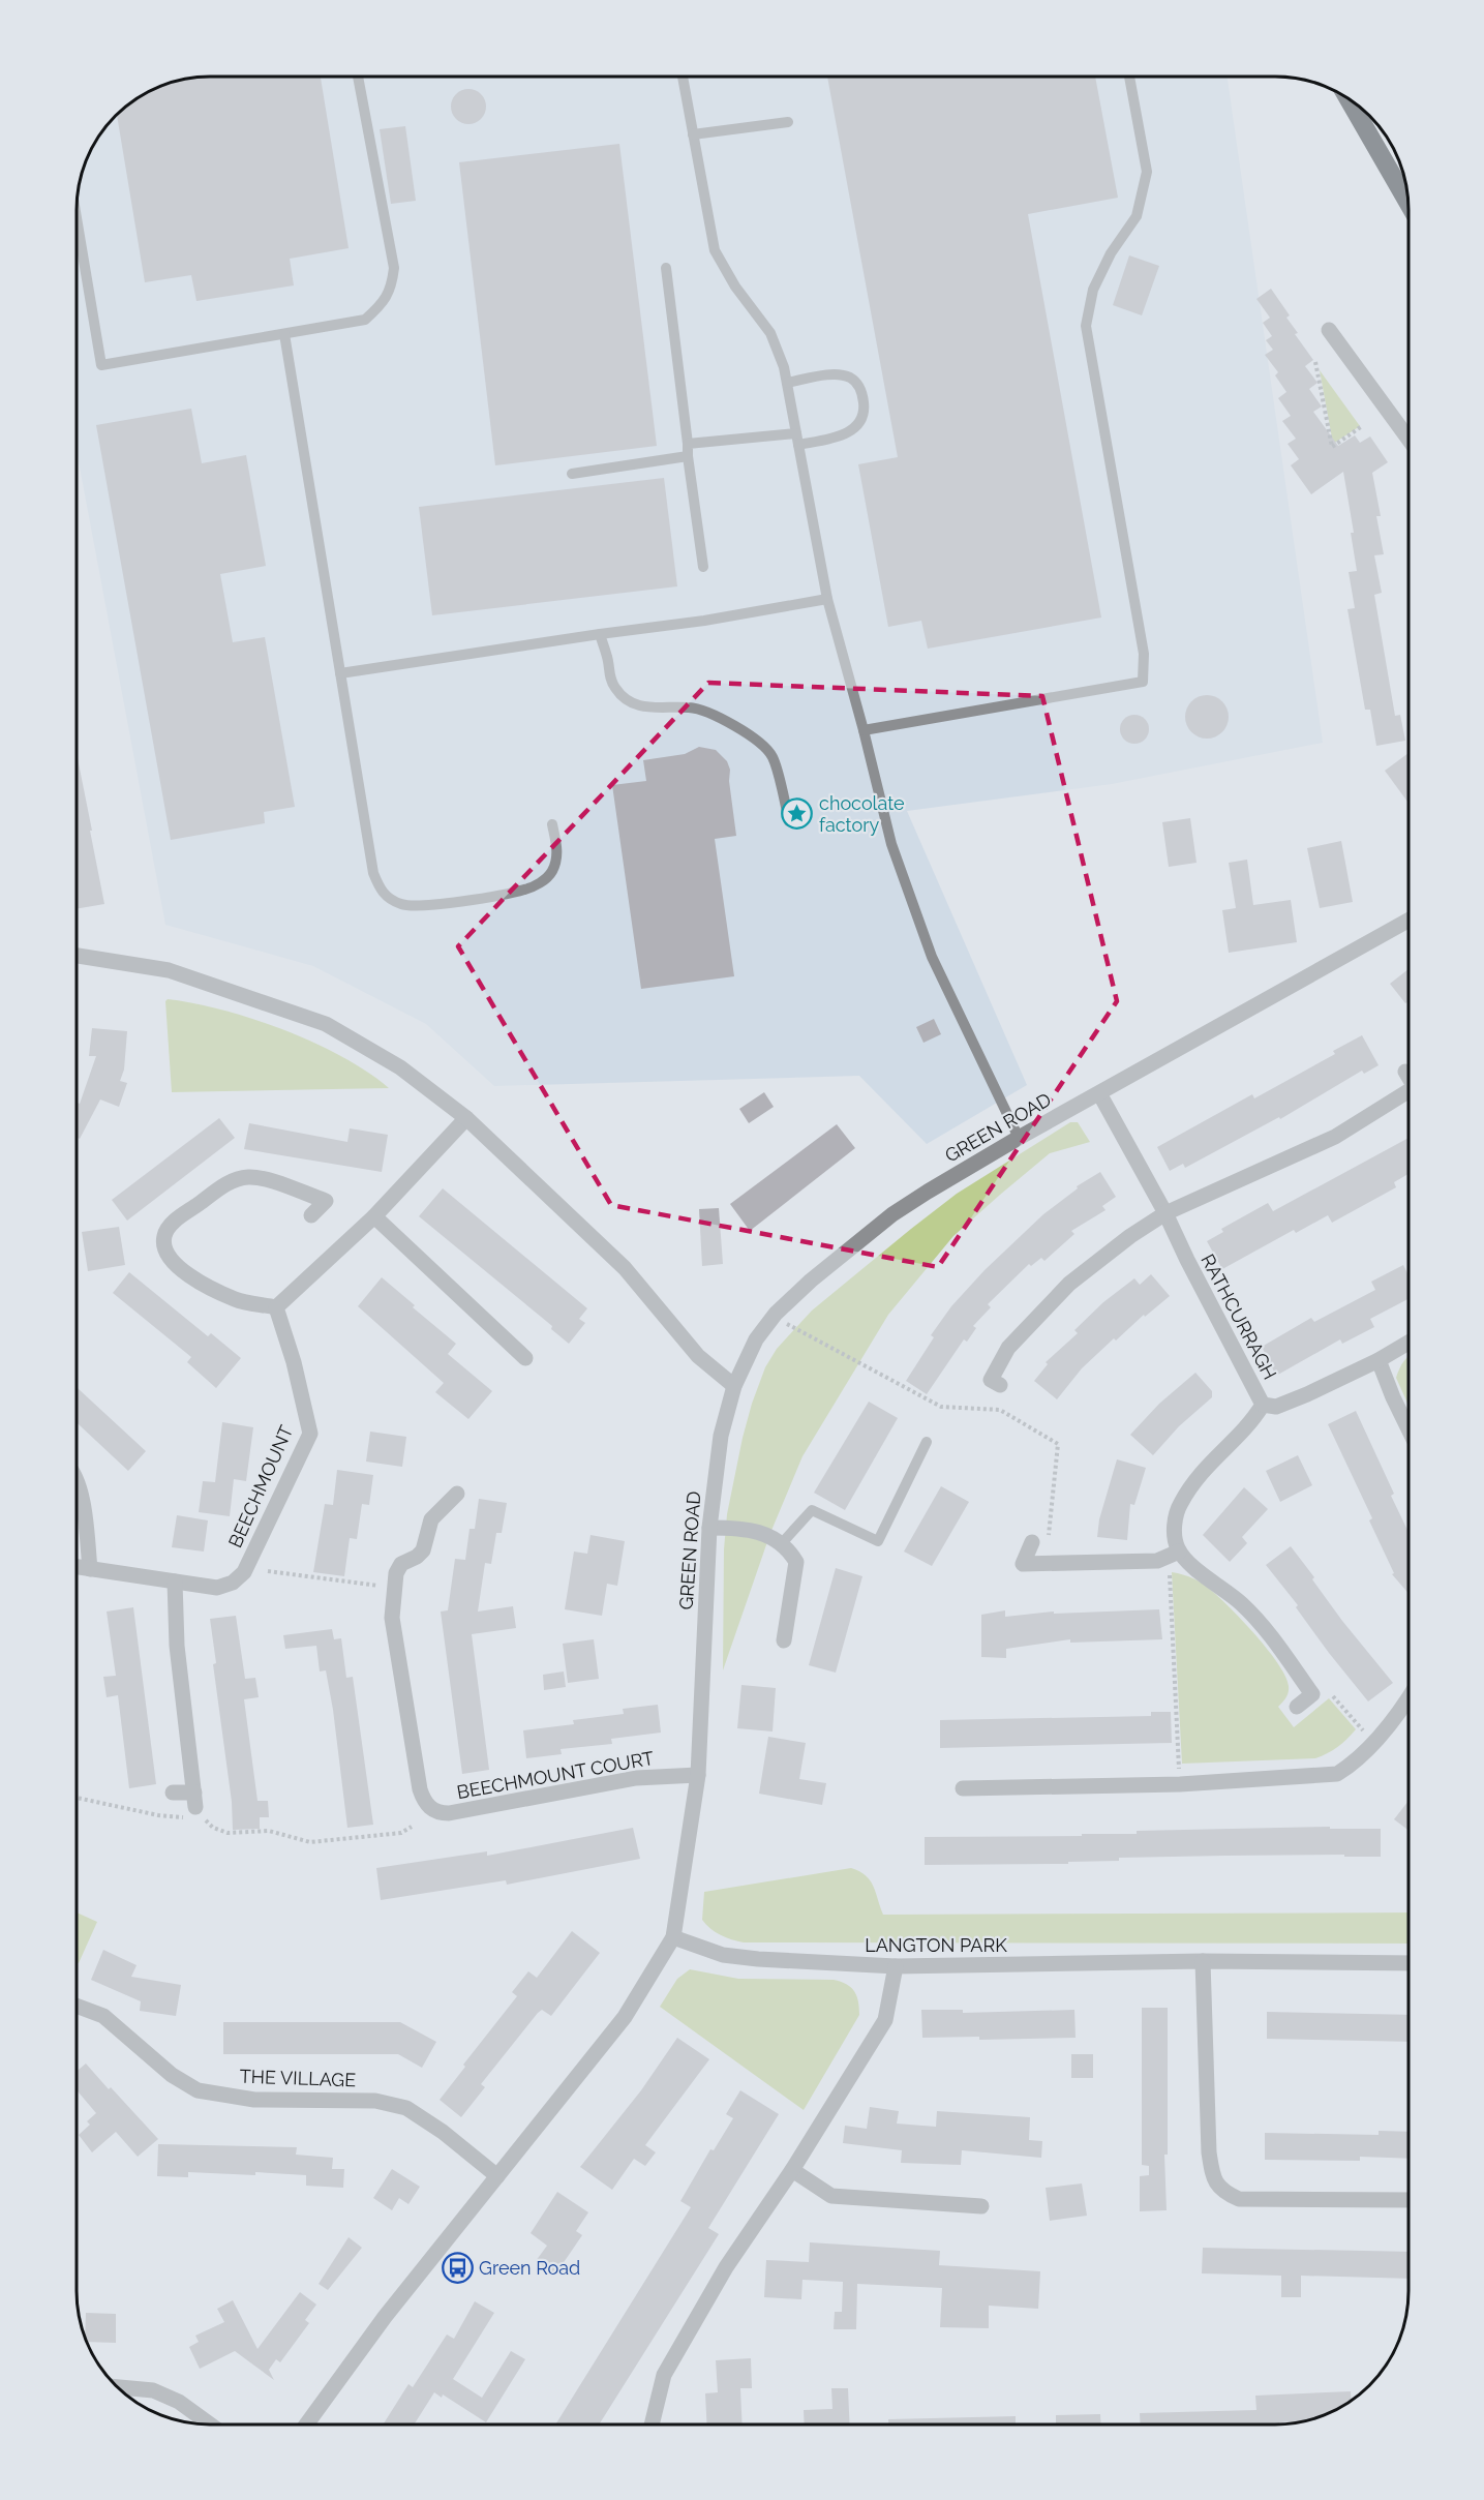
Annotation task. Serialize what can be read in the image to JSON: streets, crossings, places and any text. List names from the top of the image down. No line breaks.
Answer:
{"streets":{"street":["GREEN ROAD","RATHCURRAGH","BEECHMOUNT","BEECHMOUNT COURT","LANGTON PARK","THE VILLAGE"]},"crossings":[["GREEN ROAD","RATHCURRAGH"],["GREEN ROAD","BEECHMOUNT COURT"],["GREEN ROAD","LANGTON PARK"],["GREEN ROAD","THE VILLAGE"]],"places":{"place":["chocolate factory"],"bus stop":["Green Road"]}}
